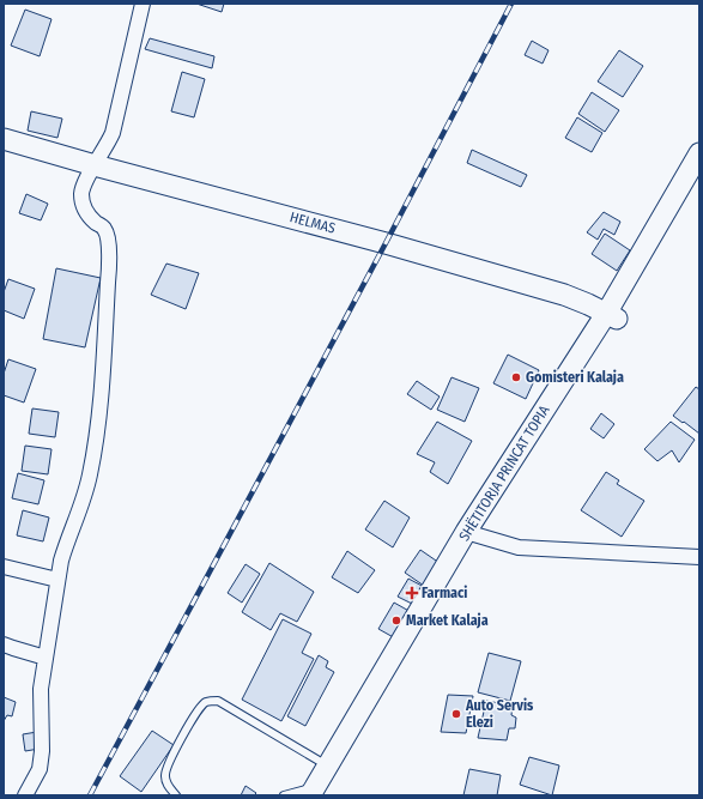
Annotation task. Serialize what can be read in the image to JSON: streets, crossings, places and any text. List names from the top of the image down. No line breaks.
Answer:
{"streets":{"main road":["HELMAS","SHËTITORJA PRINCAT TOPIA"]},"crossings":[["HELMAS","SHËTITORJA PRINCAT TOPIA"]],"places":{"other":["Gomisteri Kalaja","Market Kalaja","Auto Servis Elezi"],"health":["Farmaci"]}}
